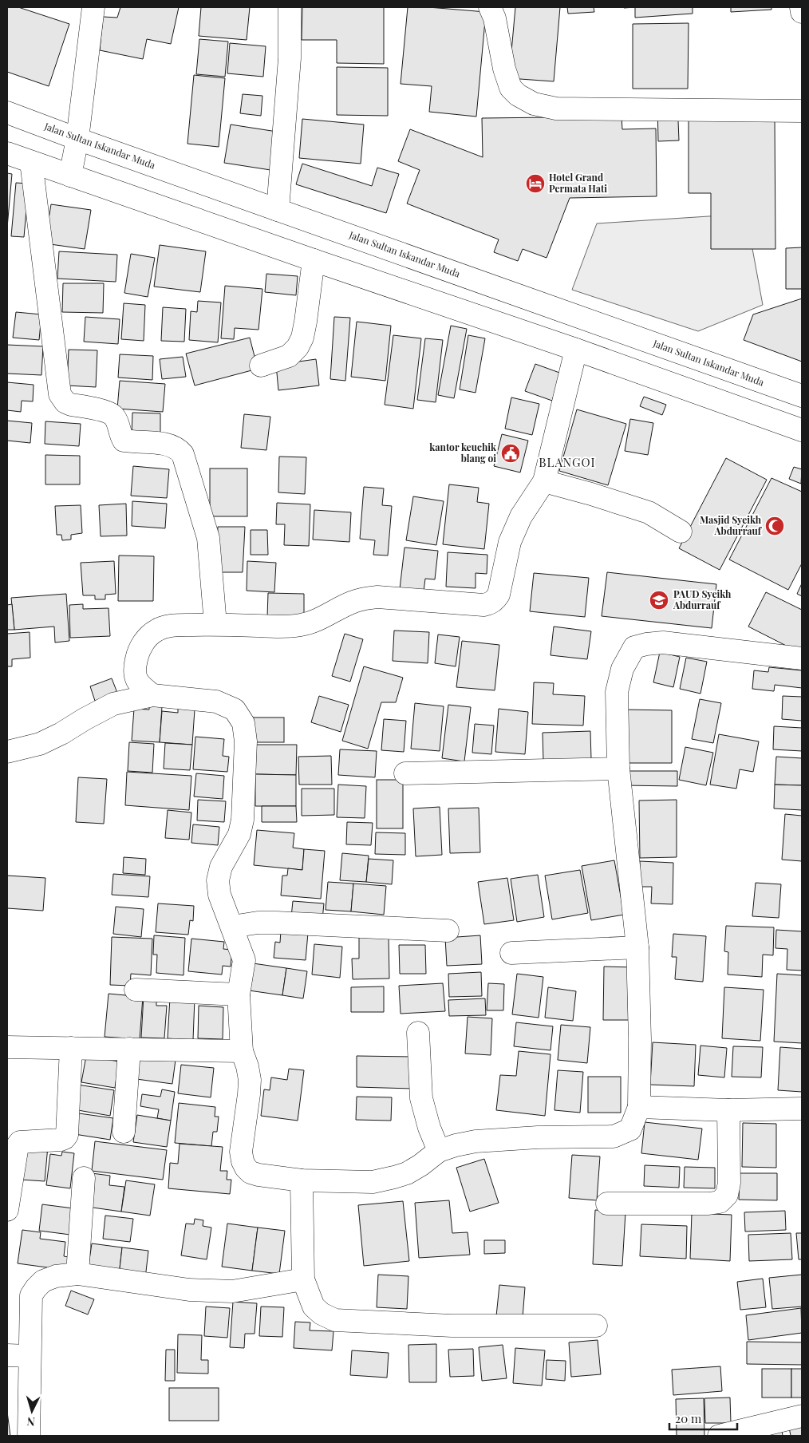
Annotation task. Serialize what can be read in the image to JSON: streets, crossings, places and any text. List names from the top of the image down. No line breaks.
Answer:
{"streets":{"main road":["Jalan Sultan Iskandar Muda"]},"districts":["BLANGOI"],"places":{"hotel":["Hotel Grand Permata Hati"],"public building":["kantor keuchik blang oi"],"mosque":["Masjid Syeikh Abdurrauf"],"school or university":["PAUD Syeikh Abdurrauf"]},"scale_bar":"20 m","north":"bottom"}
